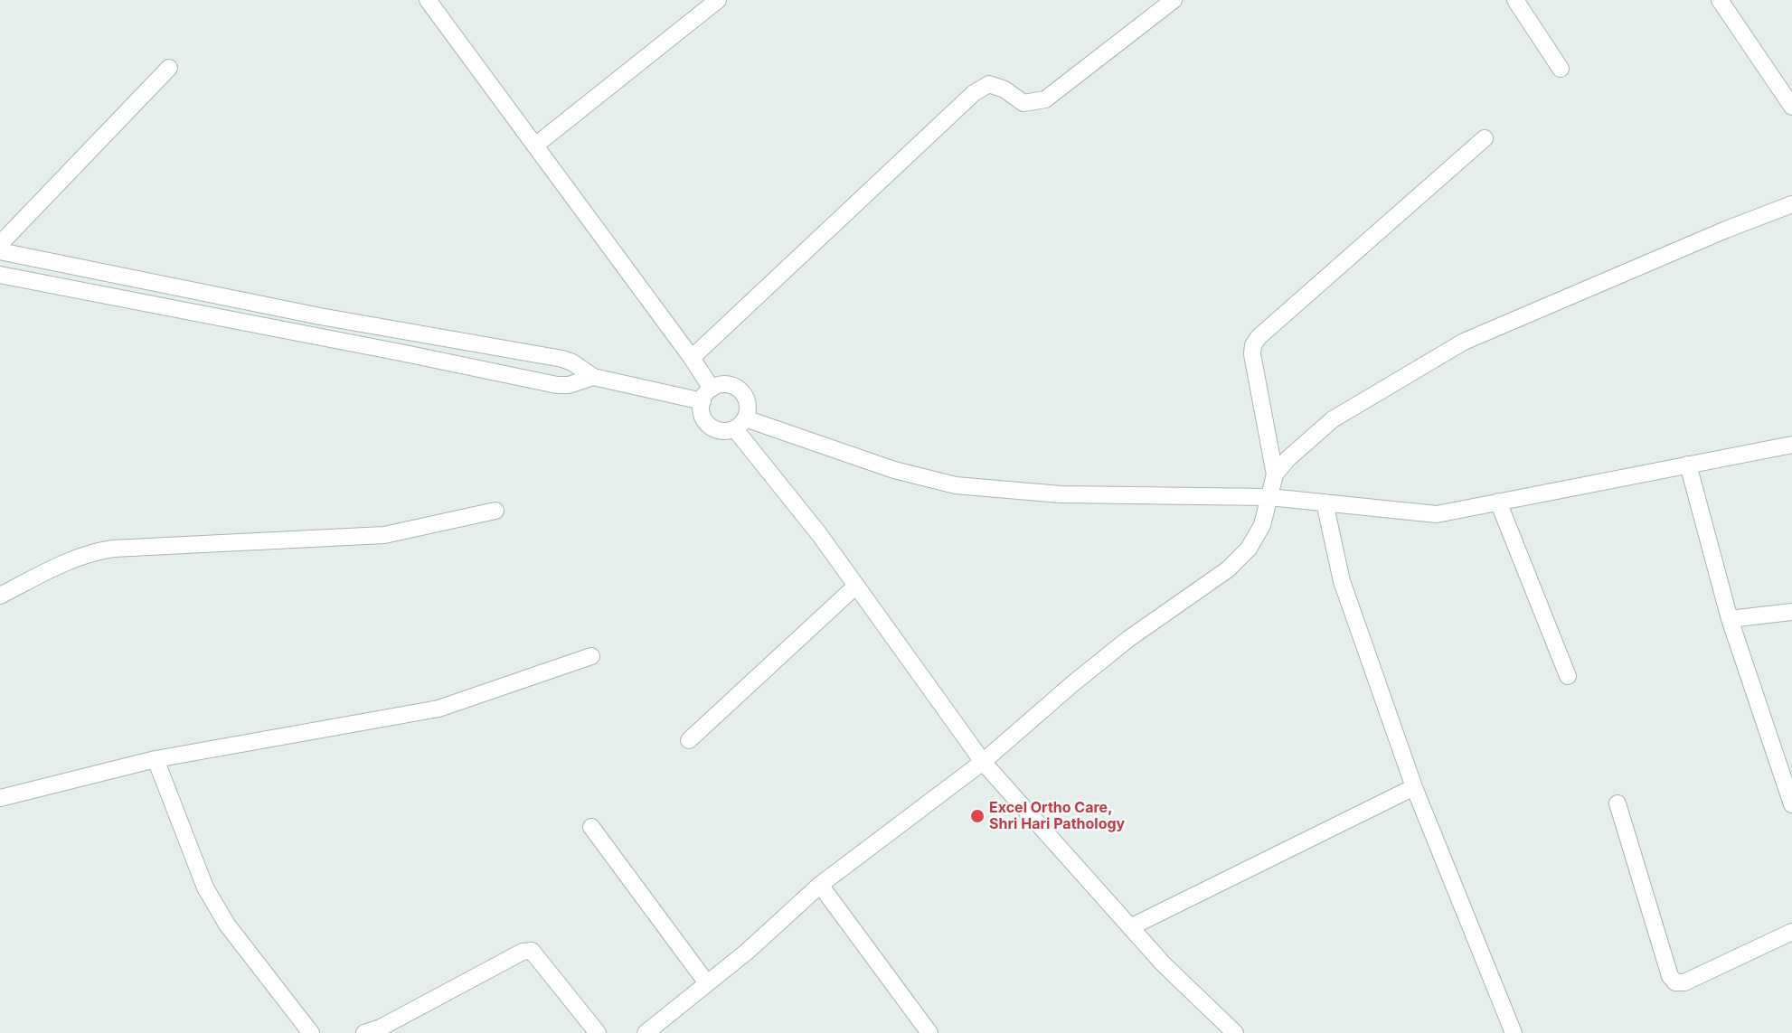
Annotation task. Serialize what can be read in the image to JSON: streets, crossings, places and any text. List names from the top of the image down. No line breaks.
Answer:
{"places":["Excel Ortho Care, Shri Hari Pathology"]}
